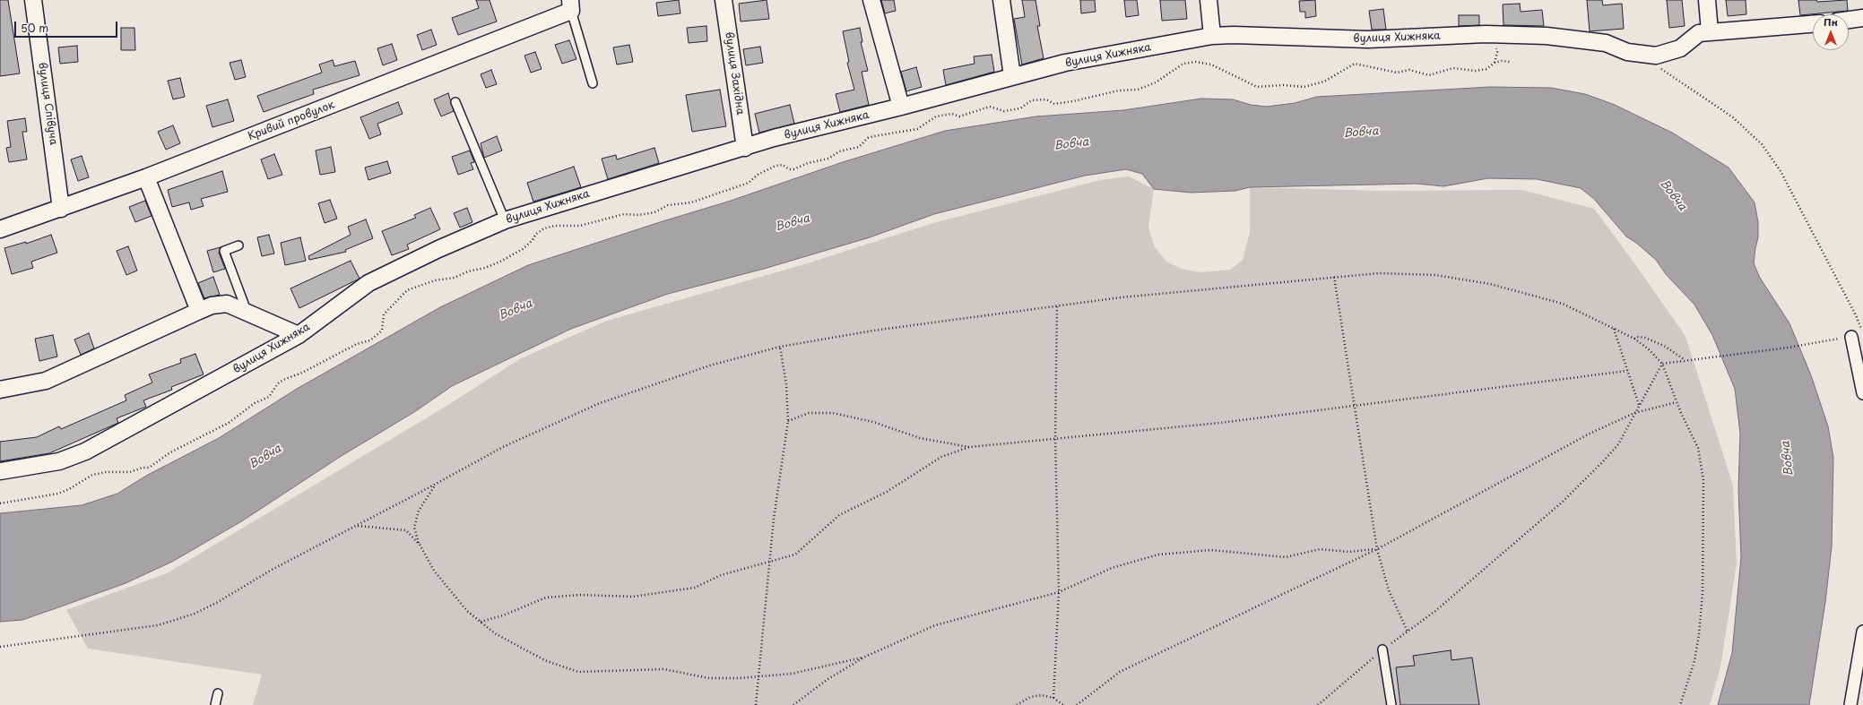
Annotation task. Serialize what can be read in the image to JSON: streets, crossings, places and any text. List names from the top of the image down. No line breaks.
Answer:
{"streets":{"street":["вулиця Хижняка","вулиця Західна","вулиця Співуча","Кривий провулок"]},"crossings":[["вулиця Хижняка","вулиця Західна"],["вулиця Співуча","Кривий провулок"]],"water":["Вовча"],"scale_bar":"50 m","north":"top"}
